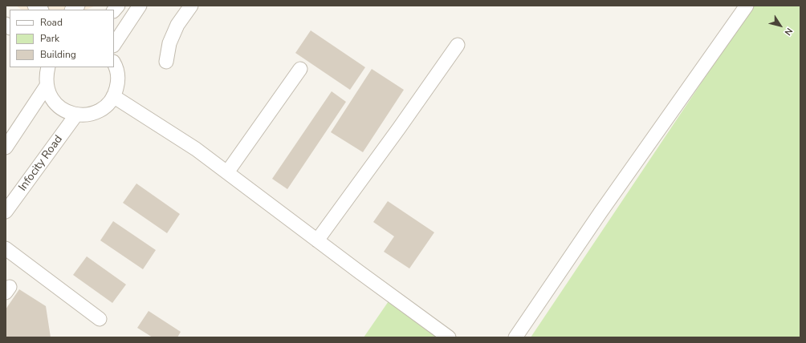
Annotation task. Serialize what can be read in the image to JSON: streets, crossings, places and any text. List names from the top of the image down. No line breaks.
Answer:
{"streets":{"street":["Infocity Road"]},"legend":["Road","Park","Building"],"north":"bottom right"}
